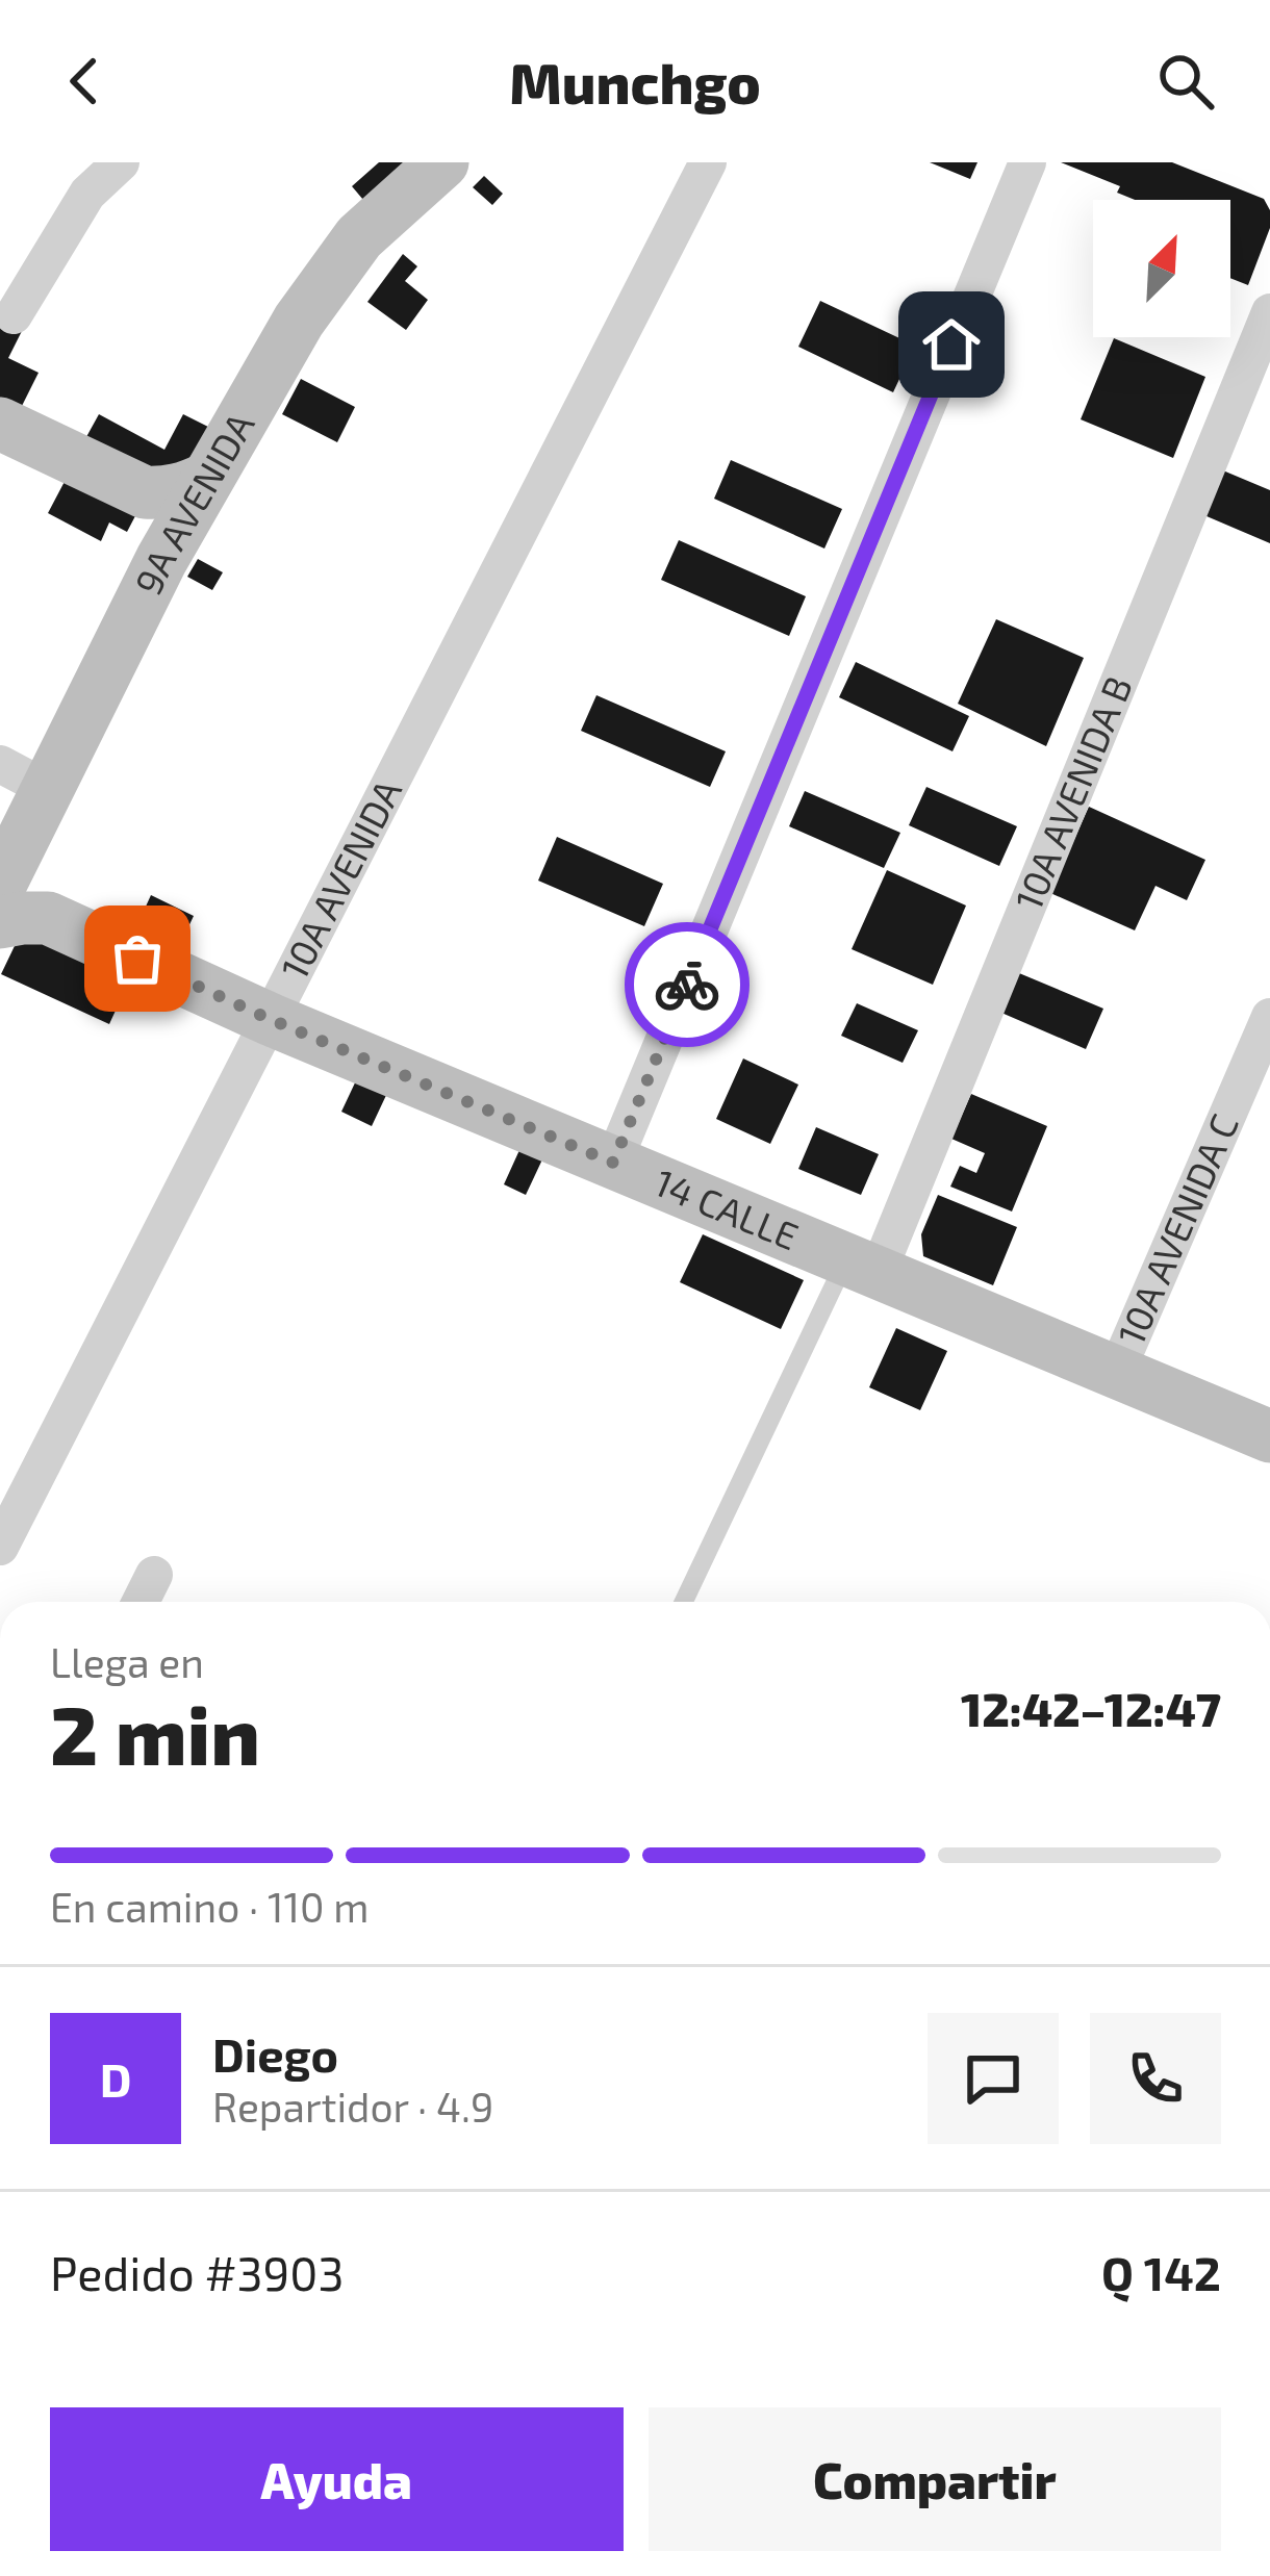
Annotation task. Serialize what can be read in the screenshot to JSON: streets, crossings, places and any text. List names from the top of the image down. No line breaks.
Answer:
{"streets":{"street":["9A AVENIDA","10A AVENIDA B","10A AVENIDA","14 CALLE","10A AVENIDA C"]},"crossings":[["9A AVENIDA","14 CALLE"],["10A AVENIDA B","14 CALLE"],["10A AVENIDA","14 CALLE"],["14 CALLE","10A AVENIDA C"]],"north":"top right","page":{"header":"Munchgo","heading":["2 min","Llega en","12:42–12:47"],"panel":["Diego","Repartidor · 4.9","Pedido #3903","Q 142"],"bar":"En camino · 110 m","round":"D","buttons":["Ayuda","Compartir"]}}
